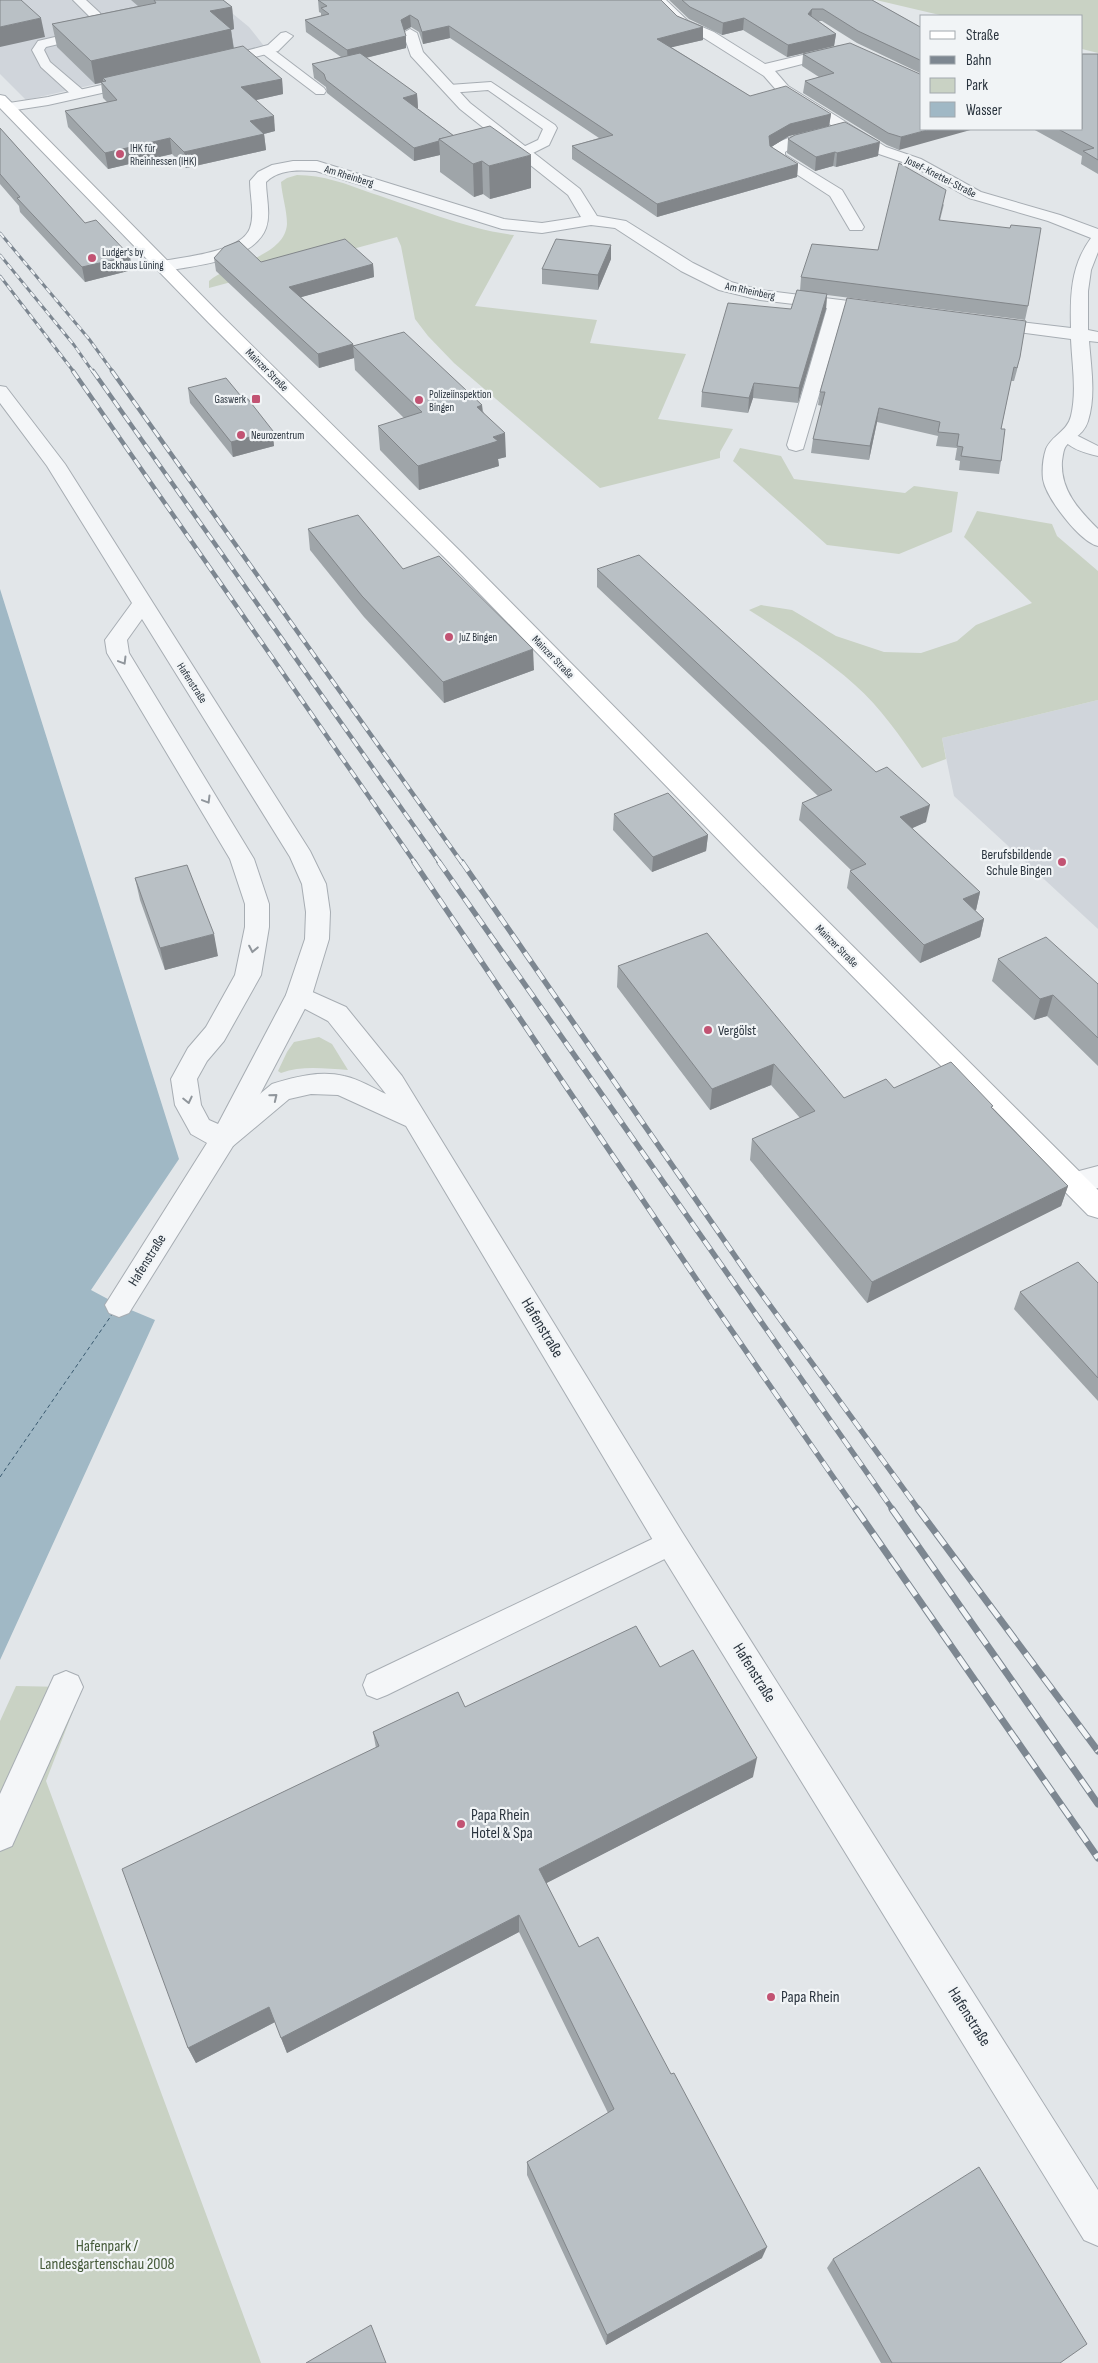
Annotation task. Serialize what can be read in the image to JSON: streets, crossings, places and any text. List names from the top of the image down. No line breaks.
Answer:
{"streets":{"main road":["Mainzer Straße"],"street":["Am Rheinberg","Josef-Knettel-Straße","Hafenstraße"]},"crossings":[["Am Rheinberg","Mainzer Straße"]],"parks":["Hafenpark / Landesgartenschau 2008"],"places":{"other":["IHK für Rheinhessen (IHK)","Ludger's by Backhaus Lüning","Polizeiinspektion Bingen","Neurozentrum","JuZ Bingen","Berufsbildende Schule Bingen","Vergölst","Papa Rhein Hotel & Spa","Papa Rhein"],"transit":["Gaswerk"]},"legend":["Straße","Bahn","Park","Wasser"]}
